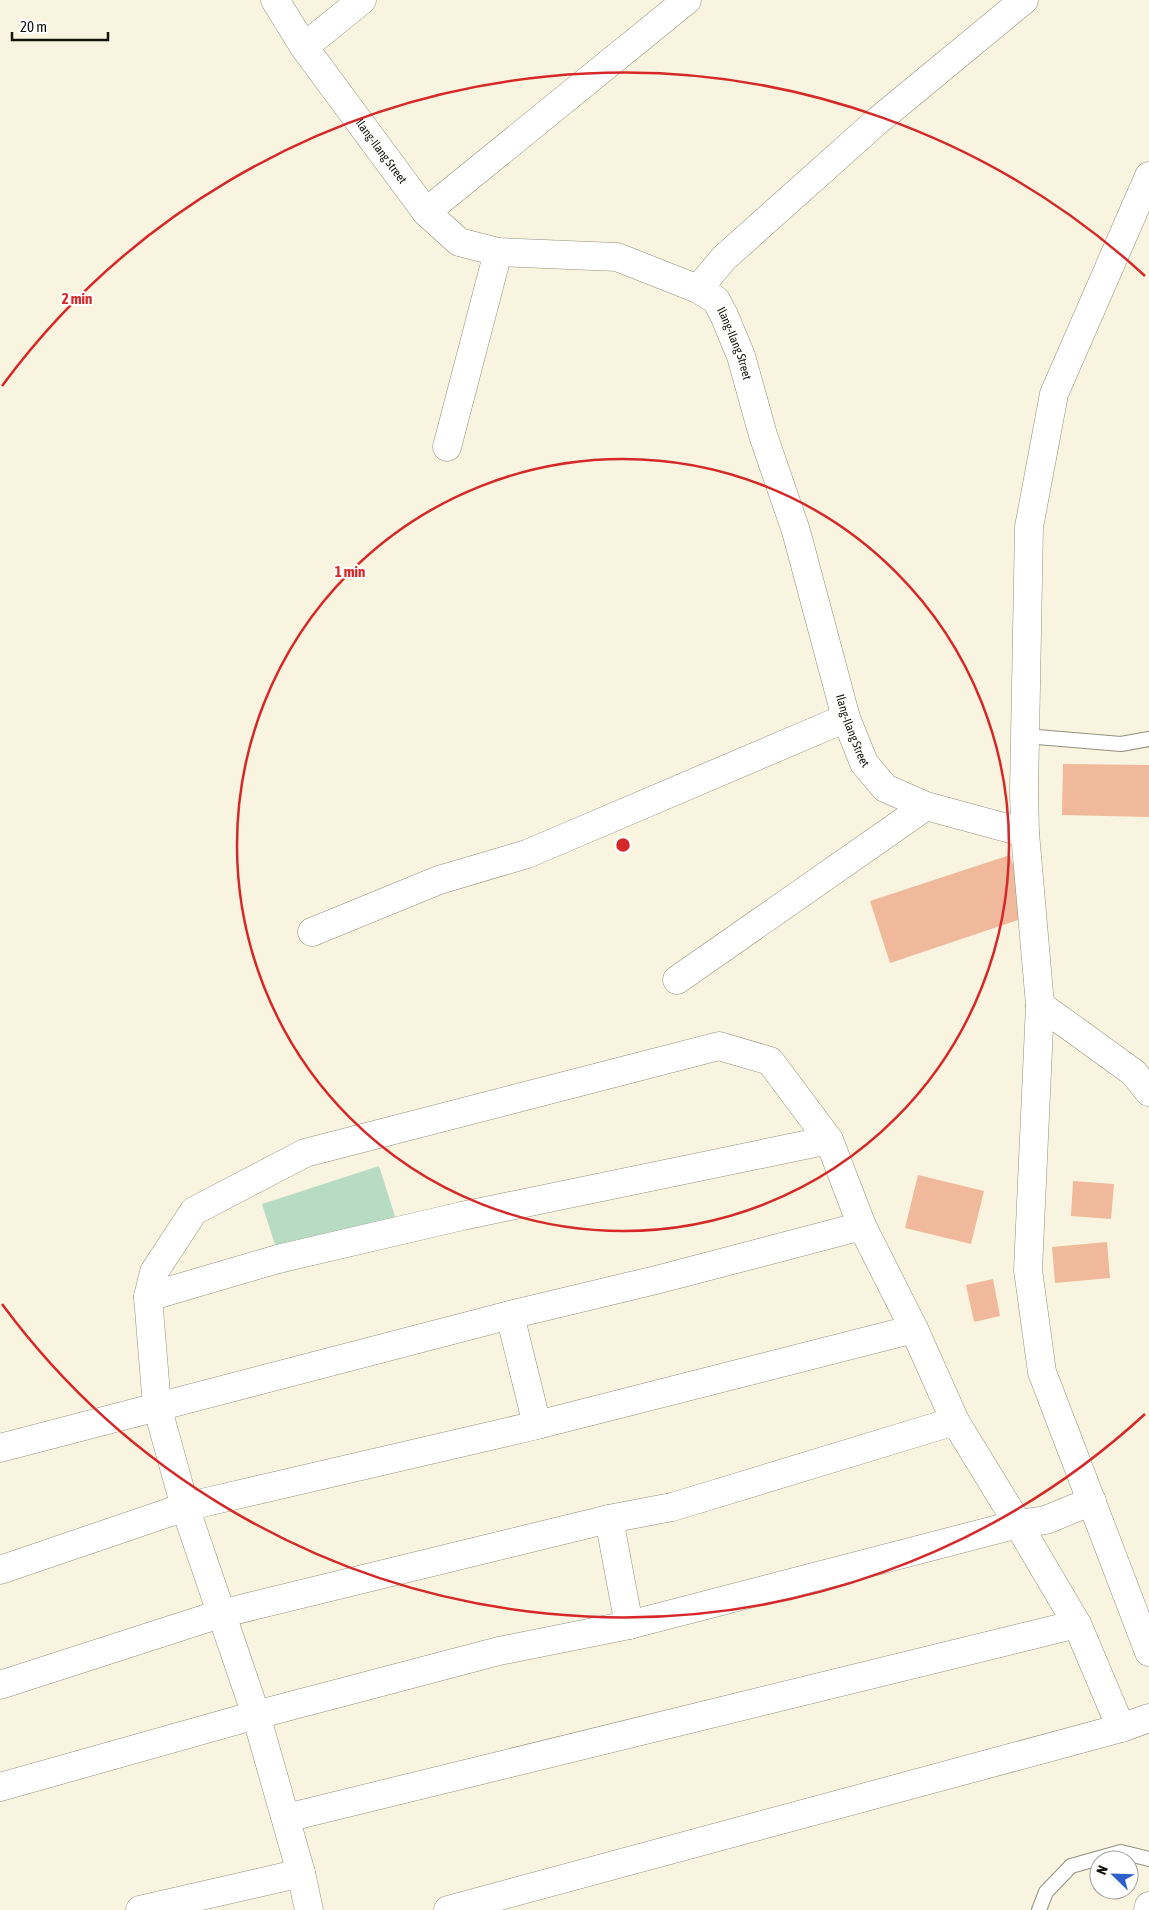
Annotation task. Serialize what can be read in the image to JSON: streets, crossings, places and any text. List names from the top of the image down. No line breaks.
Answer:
{"streets":{"street":["Ilang-Ilang Street"]},"scale_bar":"20 m","north":"top left","rings":["2 min","1 min"]}
